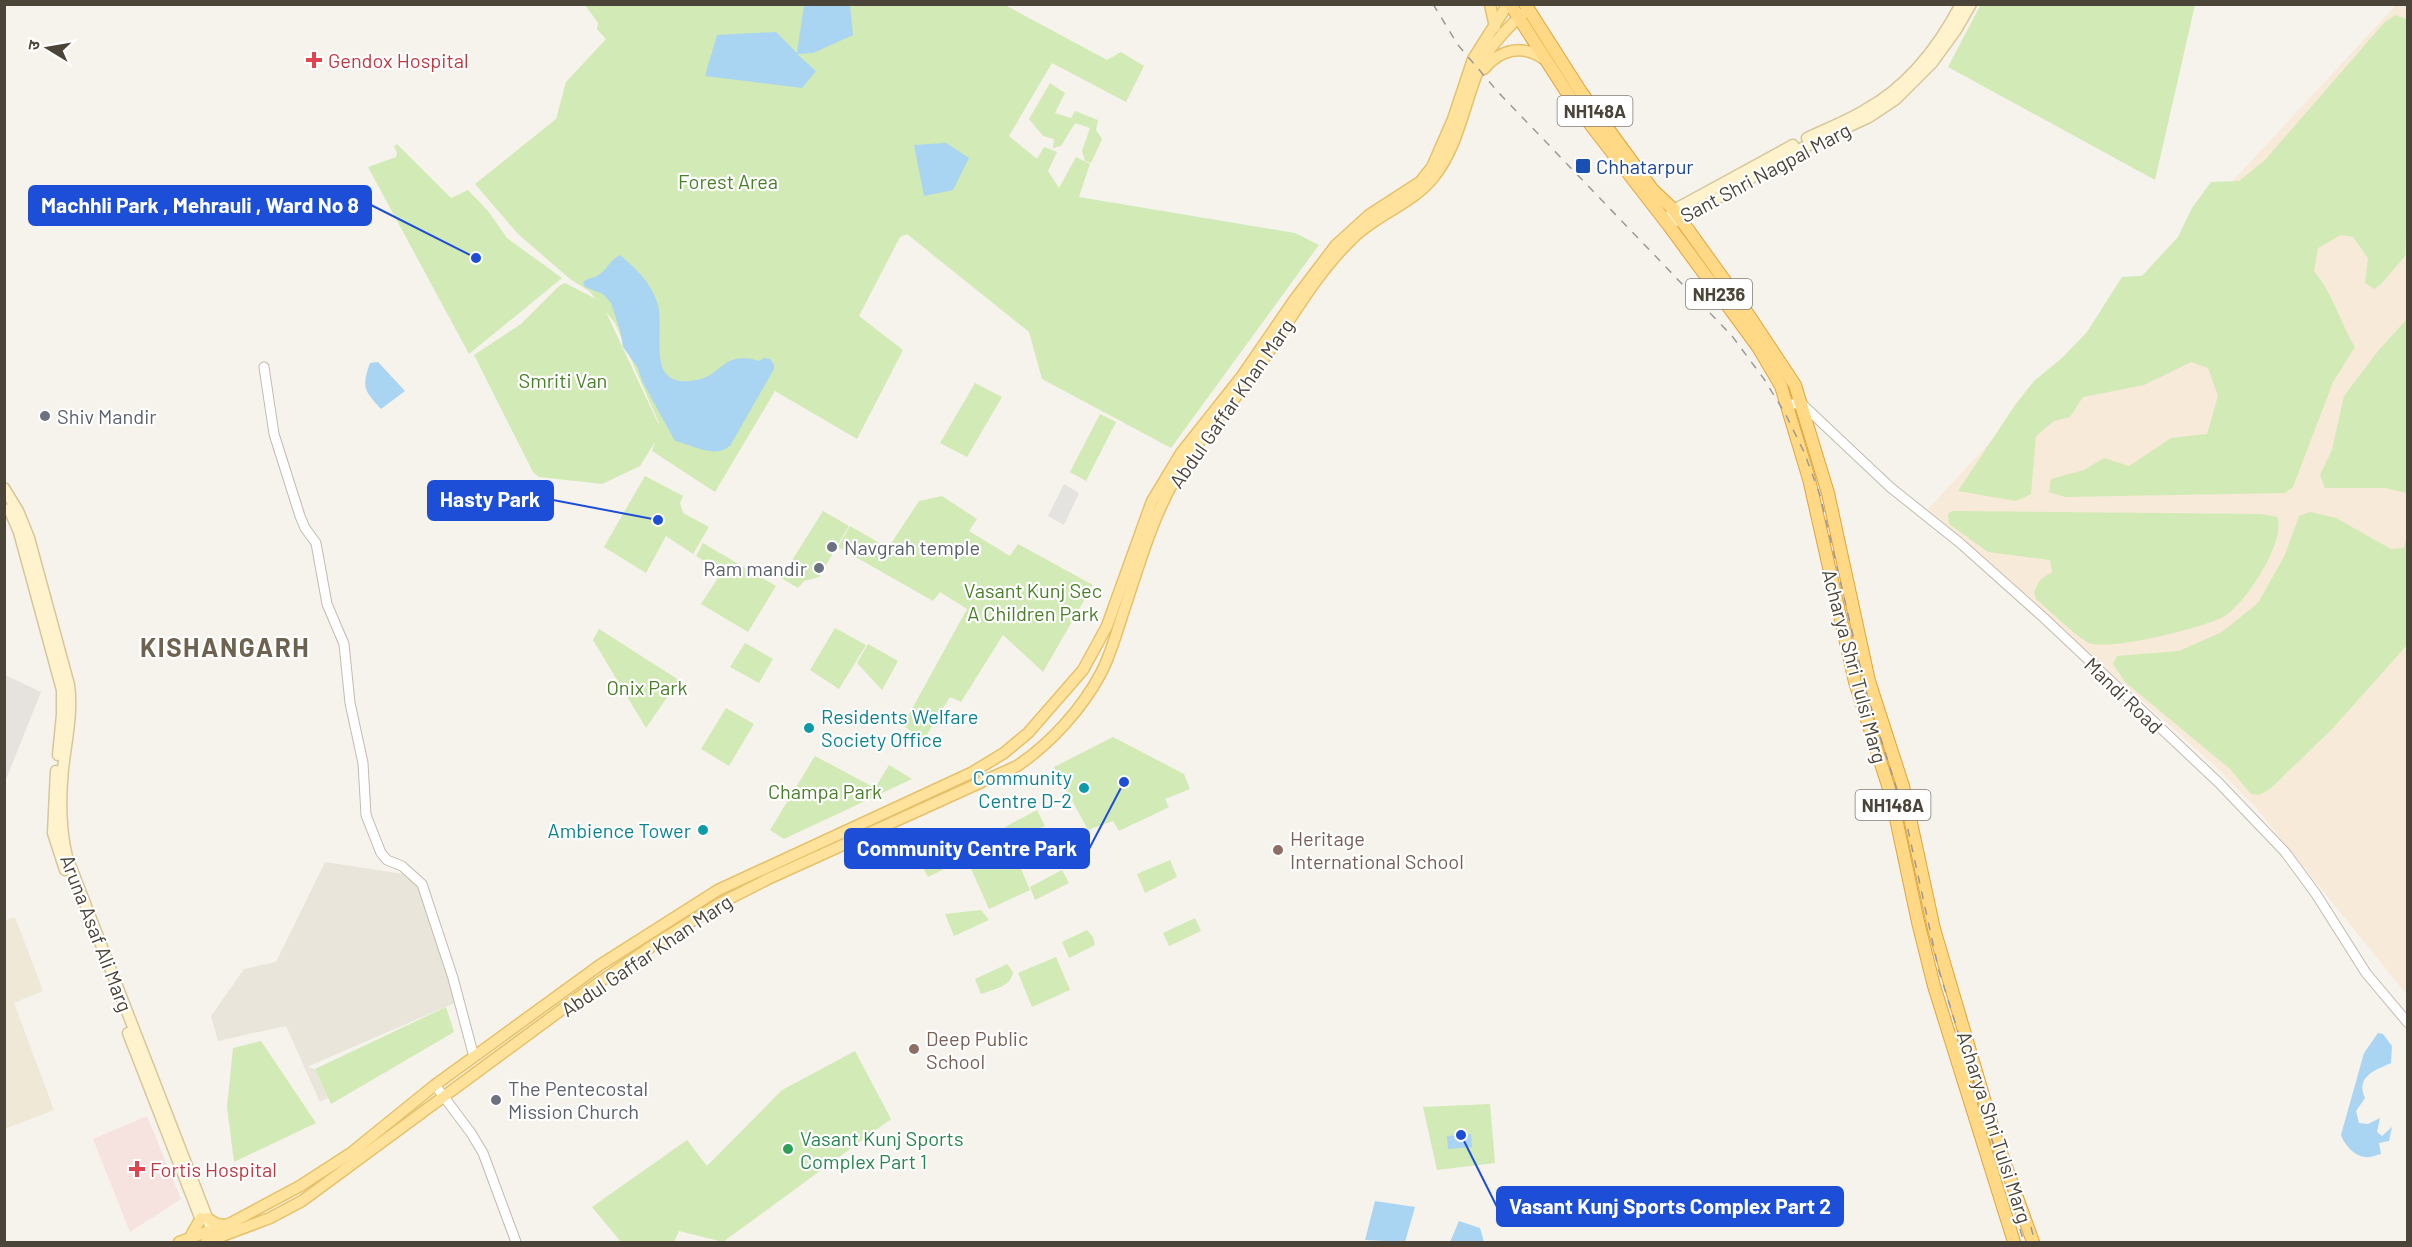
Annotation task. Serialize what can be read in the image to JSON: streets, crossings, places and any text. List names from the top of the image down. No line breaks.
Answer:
{"streets":{"highway":["NH148A","NH236","Acharya Shri Tulsi Marg"],"main road":["Sant Shri Nagpal Marg","Abdul Gaffar Khan Marg","Aruna Asaf Ali Marg"],"street":["Mandi Road"]},"crossings":[["NH148A","Sant Shri Nagpal Marg"],["NH148A","NH236"],["NH148A","Abdul Gaffar Khan Marg"],["NH148A","Acharya Shri Tulsi Marg"],["Sant Shri Nagpal Marg","NH236"],["Sant Shri Nagpal Marg","Acharya Shri Tulsi Marg"],["NH236","Acharya Shri Tulsi Marg"],["Abdul Gaffar Khan Marg","Aruna Asaf Ali Marg"],["Acharya Shri Tulsi Marg","Mandi Road"]],"districts":["KISHANGARH"],"parks":["Forest Area","Smriti Van","Vasant Kunj Sec A Children Park","Onix Park","Champa Park"],"places":{"health":["Gendox Hospital","Fortis Hospital"],"transit":["Chhatarpur"],"other":["Machhli Park , Mehrauli , Ward No 8","Shiv Mandir","Hasty Park","Navgrah temple","Ram mandir","Residents Welfare Society Office","Community Centre Park","Community Centre D-2","Ambience Tower","Heritage International School","Deep Public School","The Pentecostal Mission Church","Vasant Kunj Sports Complex Part 2","Vasant Kunj Sports Complex Part 1"]},"north":"left"}
